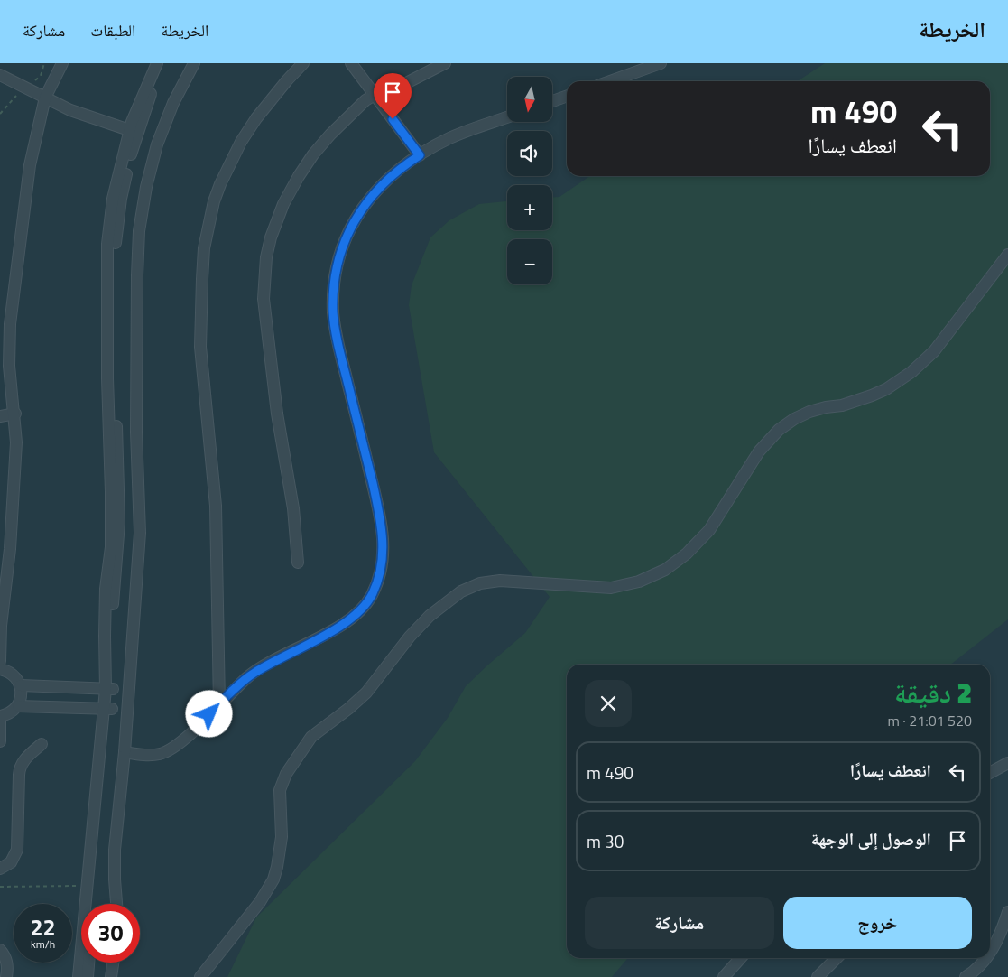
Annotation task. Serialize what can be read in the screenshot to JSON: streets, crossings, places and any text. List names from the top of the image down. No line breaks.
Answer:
{"north":"bottom","page":{"header":"الخريطة","nav":["الخريطة","الطبقات","مشاركة"],"map_buttons":["+","−"],"turn":["490 m","انعطف يسارًا"],"heading":["2 دقيقة","520 m · 21:01"],"list":[{"name":"انعطف يسارًا","value":"490 m"},{"name":"الوصول إلى الوجهة","value":"30 m"}],"buttons":["خروج","مشاركة"],"speed":"22 km/h","limit":"30"}}
